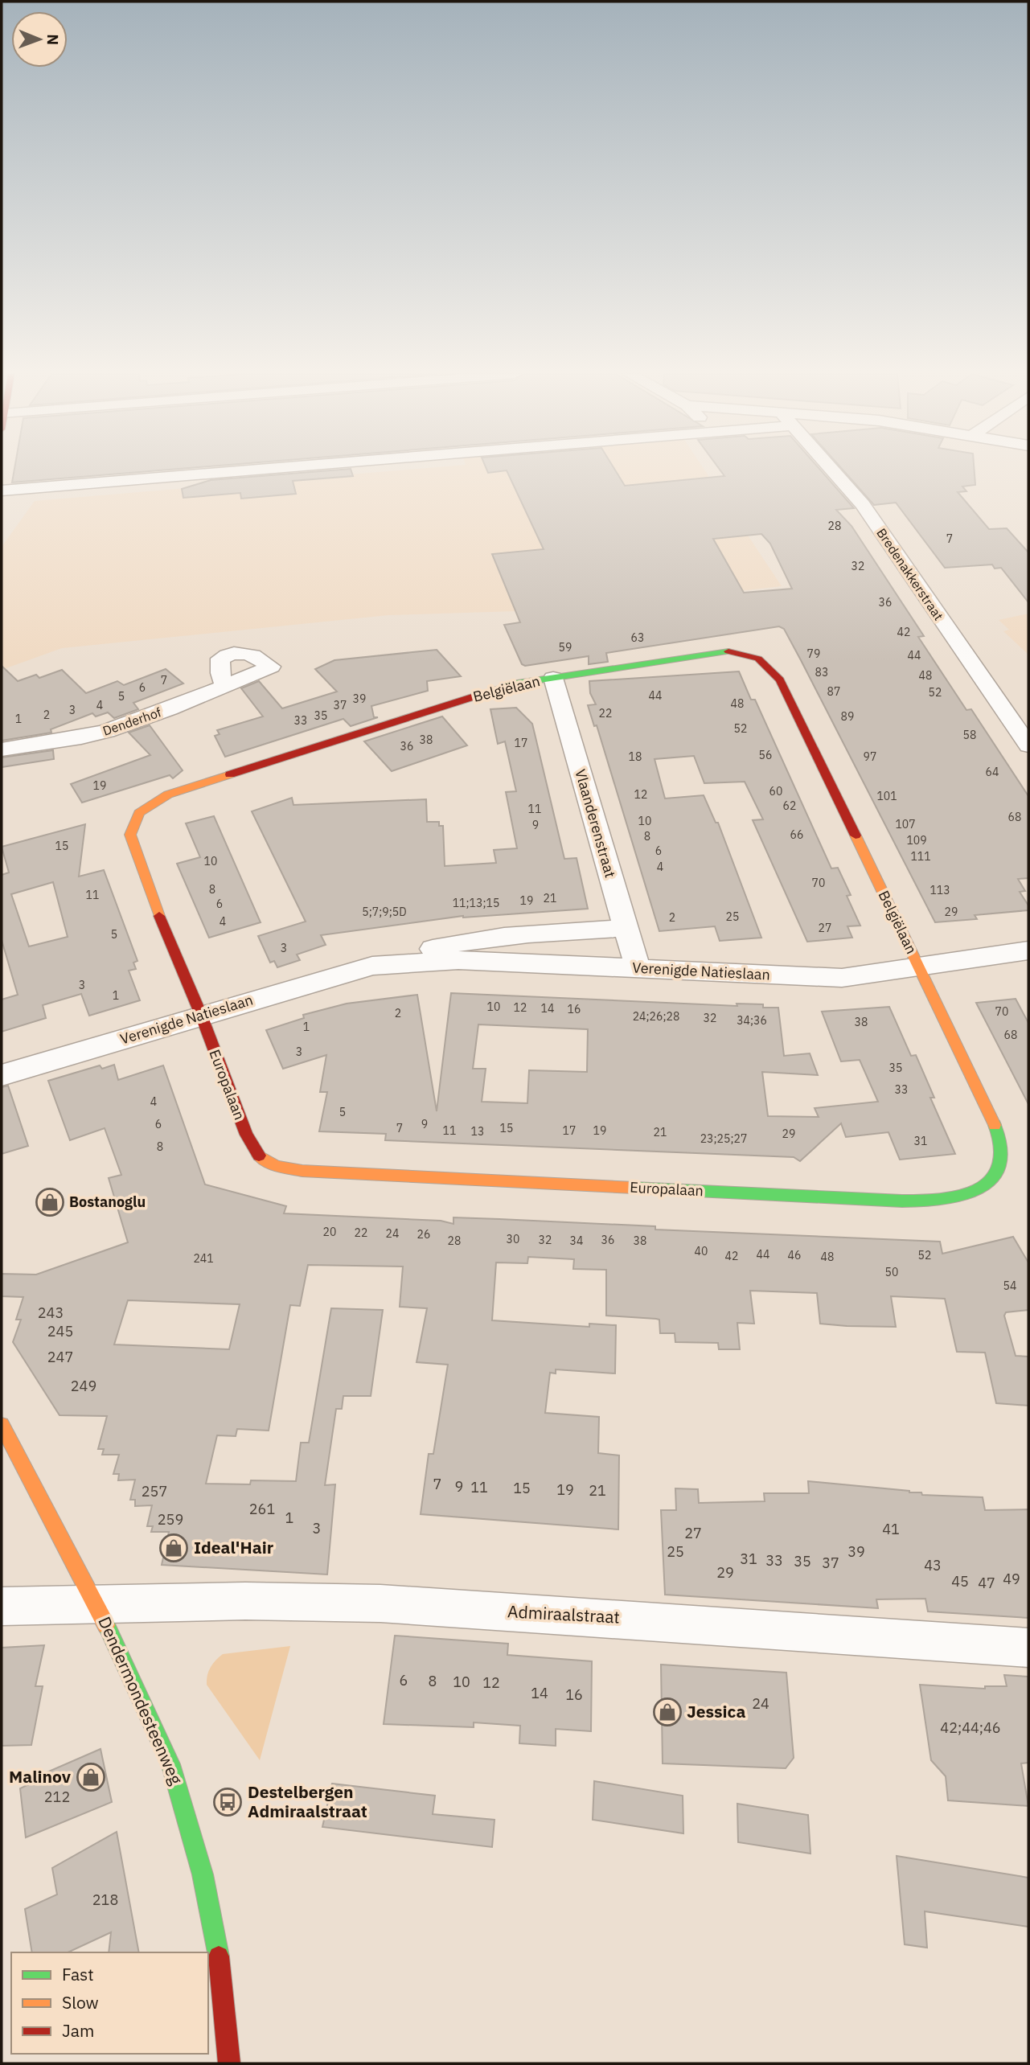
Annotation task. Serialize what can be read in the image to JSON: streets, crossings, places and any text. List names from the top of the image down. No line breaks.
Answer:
{"streets":{"street":["Bredenakkerstraat","Belgiëlaan","Denderhof","Vlaanderenstraat","Verenigde Natieslaan","Europalaan","Admiraalstraat","Dendermondesteenweg"]},"crossings":[["Belgiëlaan","Vlaanderenstraat"],["Belgiëlaan","Verenigde Natieslaan"],["Belgiëlaan","Europalaan"],["Vlaanderenstraat","Verenigde Natieslaan"],["Verenigde Natieslaan","Europalaan"],["Admiraalstraat","Dendermondesteenweg"]],"places":{"shop":["Bostanoglu","Ideal'Hair","Jessica","Malinov"],"bus stop":["Destelbergen Admiraalstraat"]},"house_numbers":["28","7","32","36","42","63","59","79","44","83","48","7","6","87","52","44","5","39","48","4","37","3","22","2","35","89","1","33","52","58","38","17","36","56","18","97","64","19","60","12","101","62","11","68","10","107","9","66","8","109","15","6","111","10","4","70","8","113","11","21","19","11;13;15","6","5;7;9;5D","29","25","2","4","27","5","3","3","1","10","12","14","16","70","2","24;26;28","32","34;36","38","1","68","3","35","33","4","5","6","9","7","15","11","17","19","13","21","29","23;25;27","31","8","20","22","24","26","30","32","36","28","34","38","40","44","46","52","42","48","241","50","54","243","245","247","249","7","9","11","15","19","21","257","261","1","259","3","41","27","25","39","31","33","35","37","43","29","49","45","47","6","8","10","12","14","16","24","42;44;46","212","218"],"legend":["Fast","Slow","Jam"],"north":"right"}
